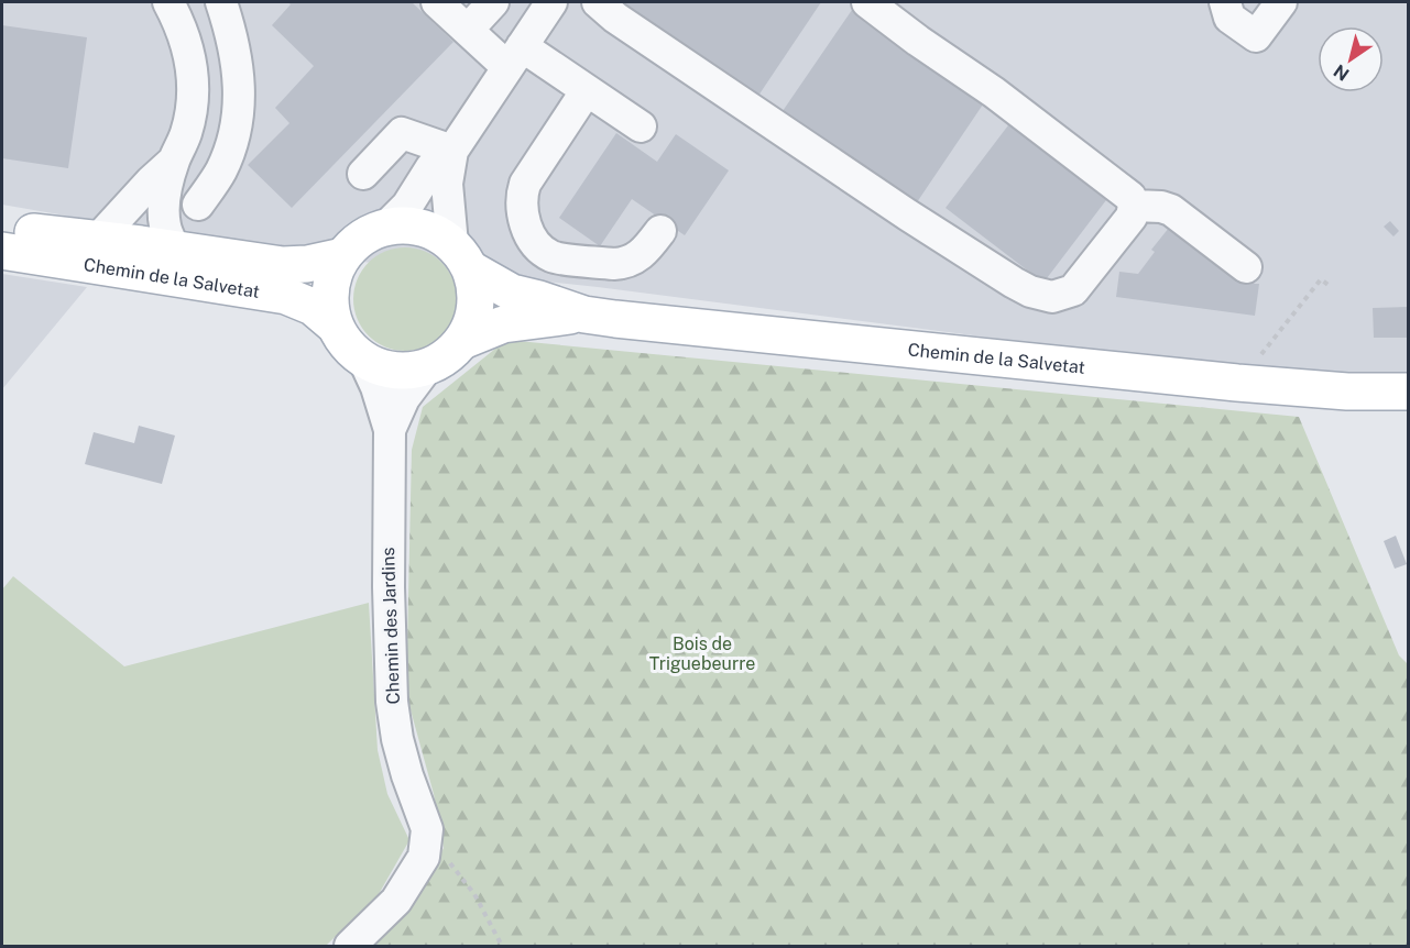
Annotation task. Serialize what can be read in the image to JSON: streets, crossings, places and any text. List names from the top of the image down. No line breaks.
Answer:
{"streets":{"main road":["Chemin de la Salvetat"],"street":["Chemin des Jardins"]},"crossings":[["Chemin de la Salvetat","Chemin des Jardins"]],"parks":["Bois de Triguebeurre"],"north":"bottom left"}
